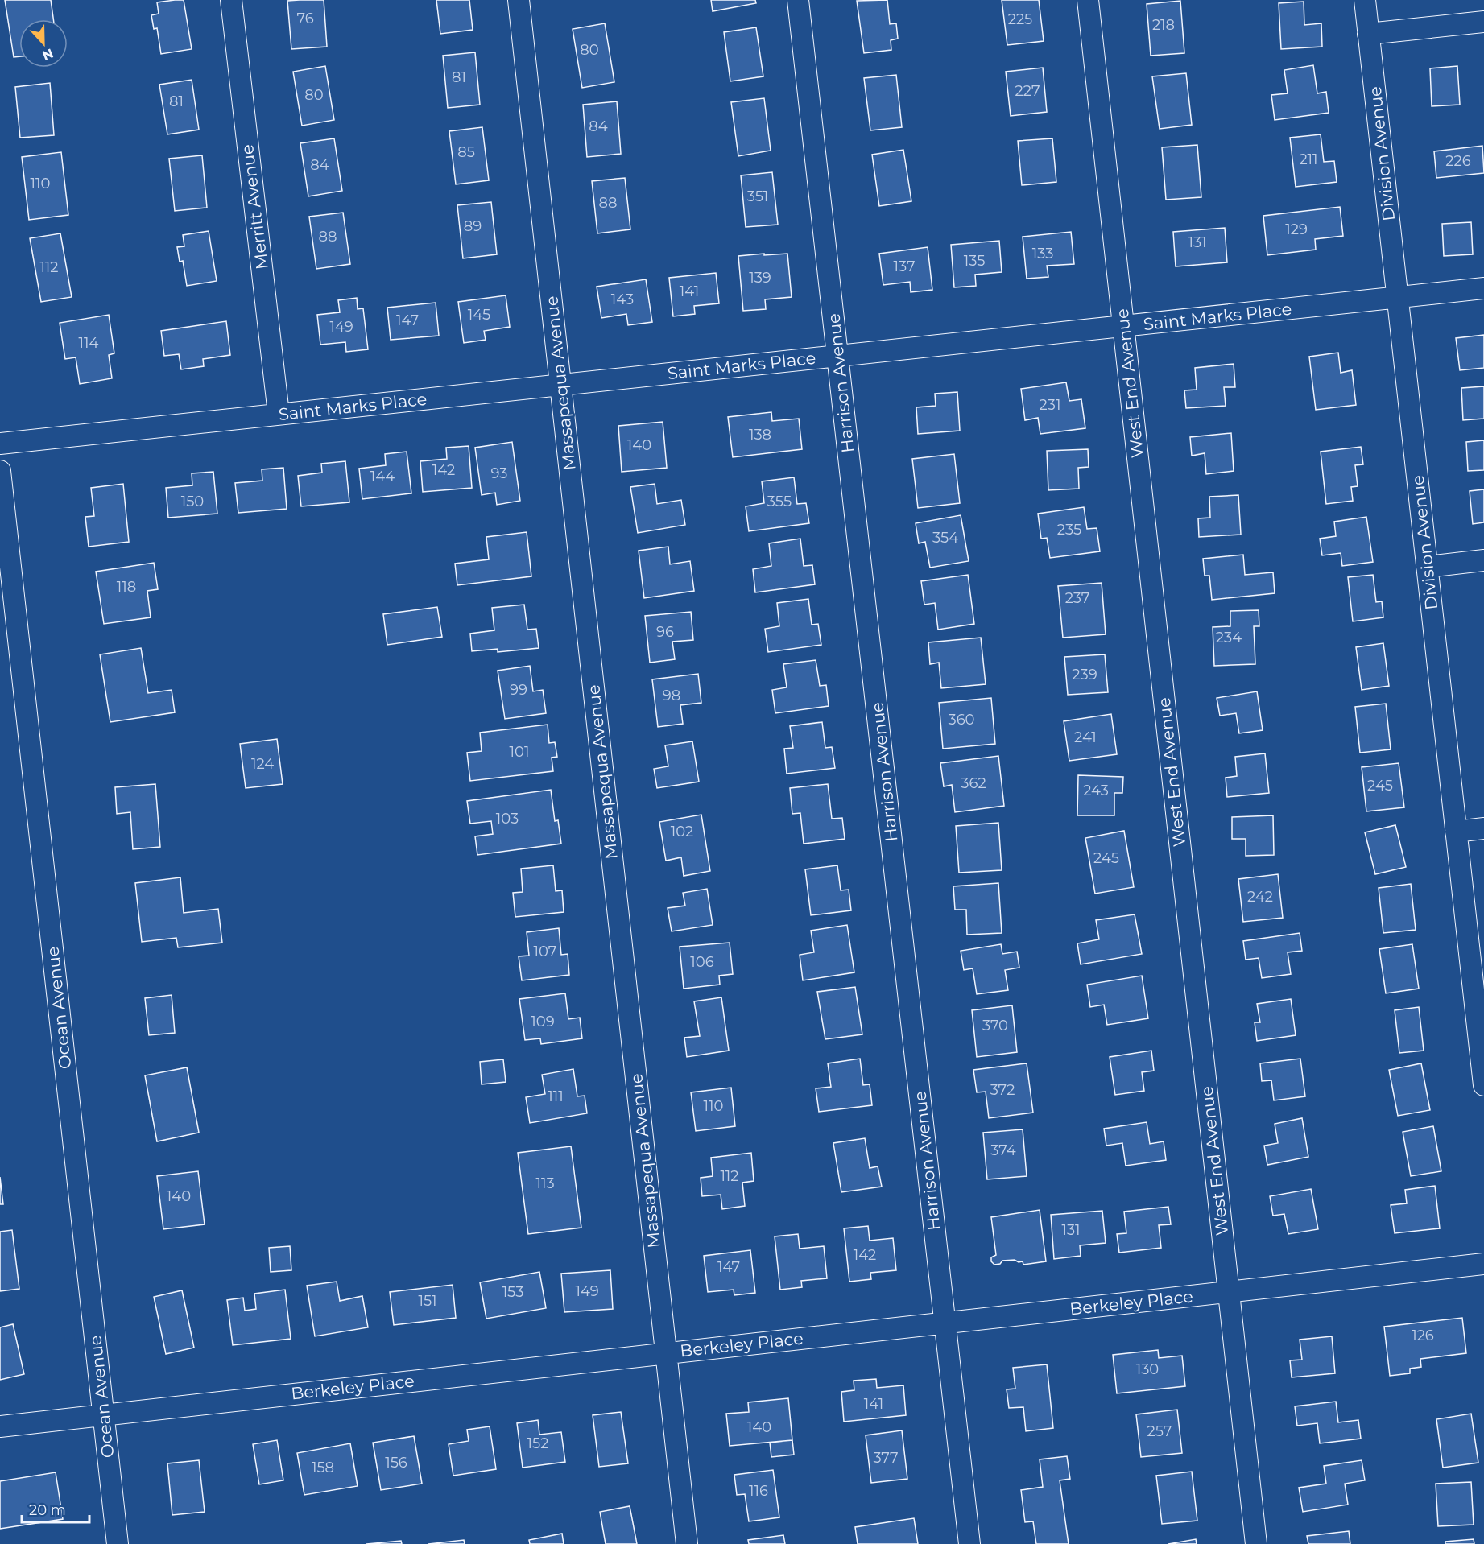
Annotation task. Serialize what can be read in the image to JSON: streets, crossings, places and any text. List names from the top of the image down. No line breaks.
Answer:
{"streets":{"street":["Division Avenue","Merritt Avenue","Saint Marks Place","Massapequa Avenue","Harrison Avenue","West End Avenue","Ocean Avenue","Berkeley Place"]},"crossings":[["Division Avenue","Saint Marks Place"],["Merritt Avenue","Saint Marks Place"],["Saint Marks Place","Massapequa Avenue"],["Saint Marks Place","Harrison Avenue"],["Saint Marks Place","West End Avenue"],["Massapequa Avenue","Berkeley Place"],["Harrison Avenue","Berkeley Place"],["West End Avenue","Berkeley Place"],["Ocean Avenue","Berkeley Place"]],"house_numbers":["76","225","218","80","81","227","80","81","84","85","211","226","84","110","351","88","89","129","88","131","133","135","137","112","139","141","143","145","147","149","114","231","138","140","142","93","144","150","355","235","354","118","237","96","234","239","99","98","360","241","101","124","362","245","243","103","102","245","242","107","106","109","370","372","111","110","374","112","113","140","131","142","147","149","153","151","126","130","141","140","257","152","377","156","158","116"],"scale_bar":"20 m","north":"bottom"}
